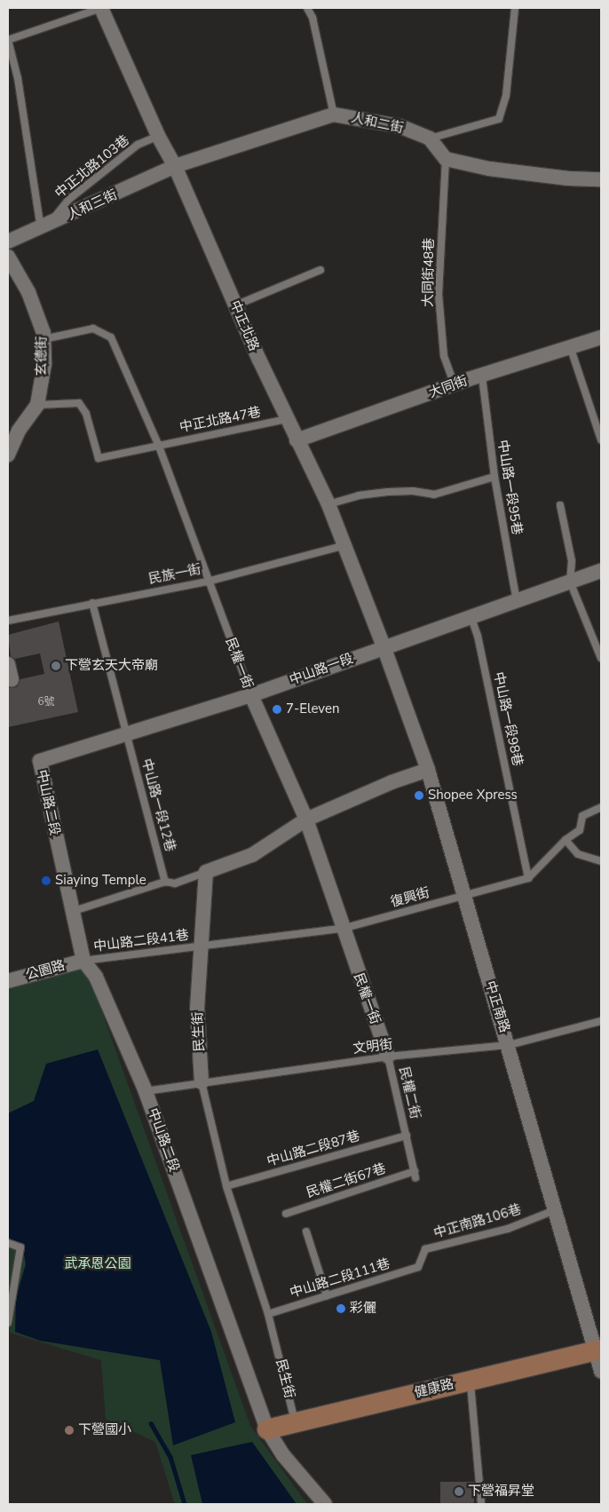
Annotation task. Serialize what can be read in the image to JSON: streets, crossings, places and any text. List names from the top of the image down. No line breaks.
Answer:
{"streets":{"street":["人和二街","人和三街","中正北路","玄德街","大同街","民權一街","中山路一段","中山路二段","公園路","中正南路","民生街","健康路"],"lane":["中正北路103巷","大同街48巷","中正北路47巷","中山路一段95巷","民族一街","中山路一段98巷","中山路一段12巷","復興街","中山路二段41巷","文明街","民權二街","中山路二段87巷","民權二街67巷","中正南路106巷","中山路二段111巷"]},"crossings":[["人和二街","人和三街"],["人和二街","大同街48巷"],["人和二街","中正北路"],["中正北路103巷","人和三街"],["中正北路103巷","中正北路"],["人和三街","中正北路"],["大同街48巷","大同街"],["中正北路","大同街"],["中正北路","中正北路47巷"],["中正北路","民族一街"],["中正北路","中山路一段"],["中正北路","中正南路"],["玄德街","中正北路47巷"],["玄德街","民權一街"],["大同街","中山路一段95巷"],["中正北路47巷","民權一街"],["中山路一段95巷","中山路一段"],["民族一街","民權一街"],["民族一街","中山路一段12巷"],["民權一街","中山路一段"],["民權一街","復興街"],["民權一街","文明街"],["民權一街","民權二街"],["中山路一段","中山路一段98巷"],["中山路一段","中山路二段"],["中山路一段","中山路一段12巷"],["中山路一段","中正南路"],["中山路一段98巷","復興街"],["中山路二段","中山路二段41巷"],["中山路二段","公園路"],["中山路二段","文明街"],["中山路二段","健康路"],["復興街","中山路二段41巷"],["復興街","中正南路"],["復興街","民生街"],["中山路二段41巷","公園路"],["中山路二段41巷","民生街"],["中正南路","文明街"],["中正南路","中正南路106巷"],["中正南路","健康路"],["民生街","文明街"],["民生街","中山路二段87巷"],["民生街","中山路二段111巷"],["民生街","健康路"],["文明街","民權二街"],["民權二街","中山路二段87巷"],["民權二街","民權二街67巷"],["中正南路106巷","中山路二段111巷"]],"parks":["武承恩公園"],"places":["下營玄天大帝廟","7-Eleven","Shopee Xpress","Siaying Temple","彩儷","下營國小","下營福昇堂"],"house_numbers":["6號"]}
